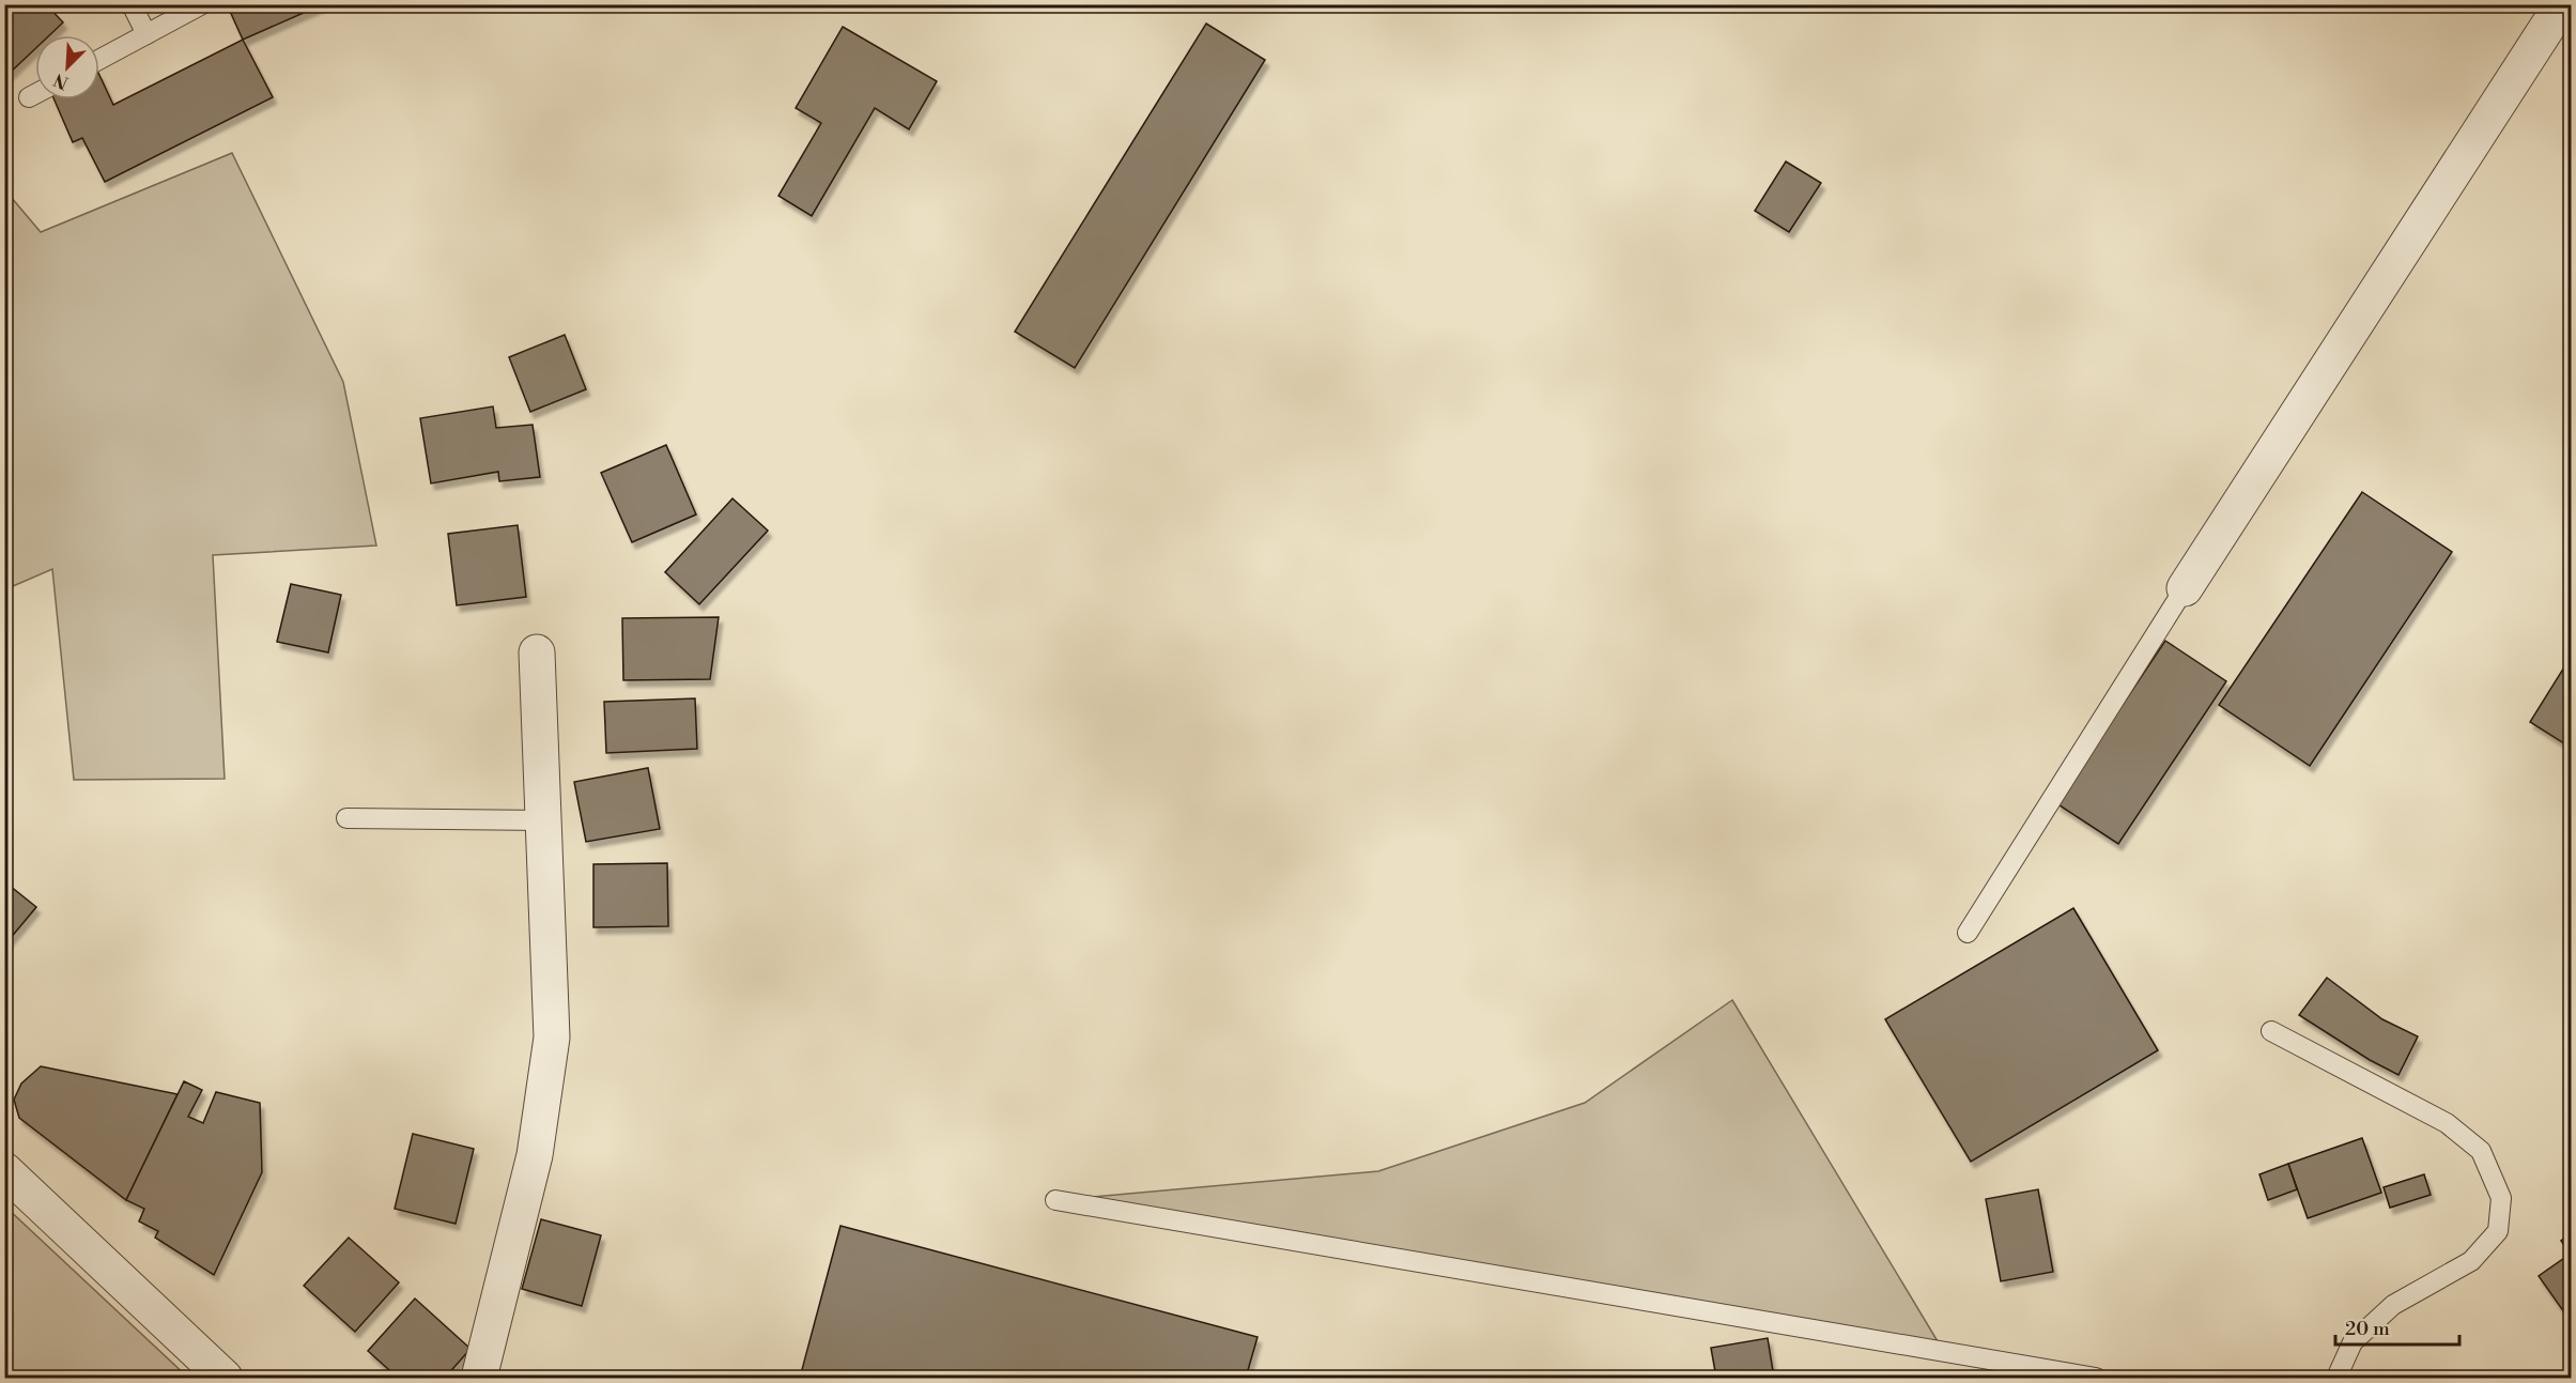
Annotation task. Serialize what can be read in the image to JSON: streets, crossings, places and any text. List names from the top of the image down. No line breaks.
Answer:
{"scale_bar":"20 m","north":"bottom left"}
